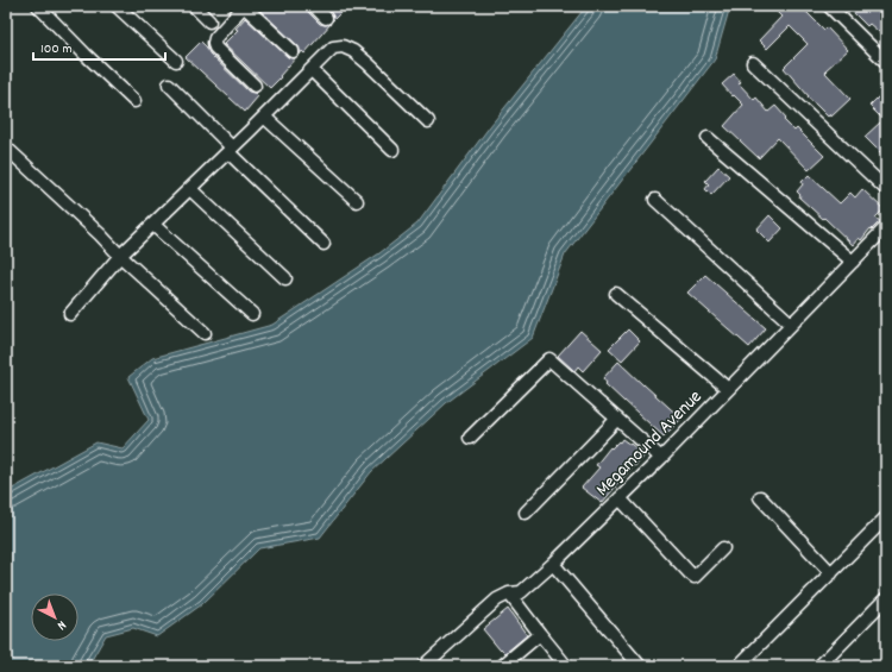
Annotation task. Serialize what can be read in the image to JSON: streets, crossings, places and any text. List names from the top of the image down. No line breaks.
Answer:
{"streets":{"street":["Megamound Avenue"]},"scale_bar":"100 m","north":"bottom right"}
